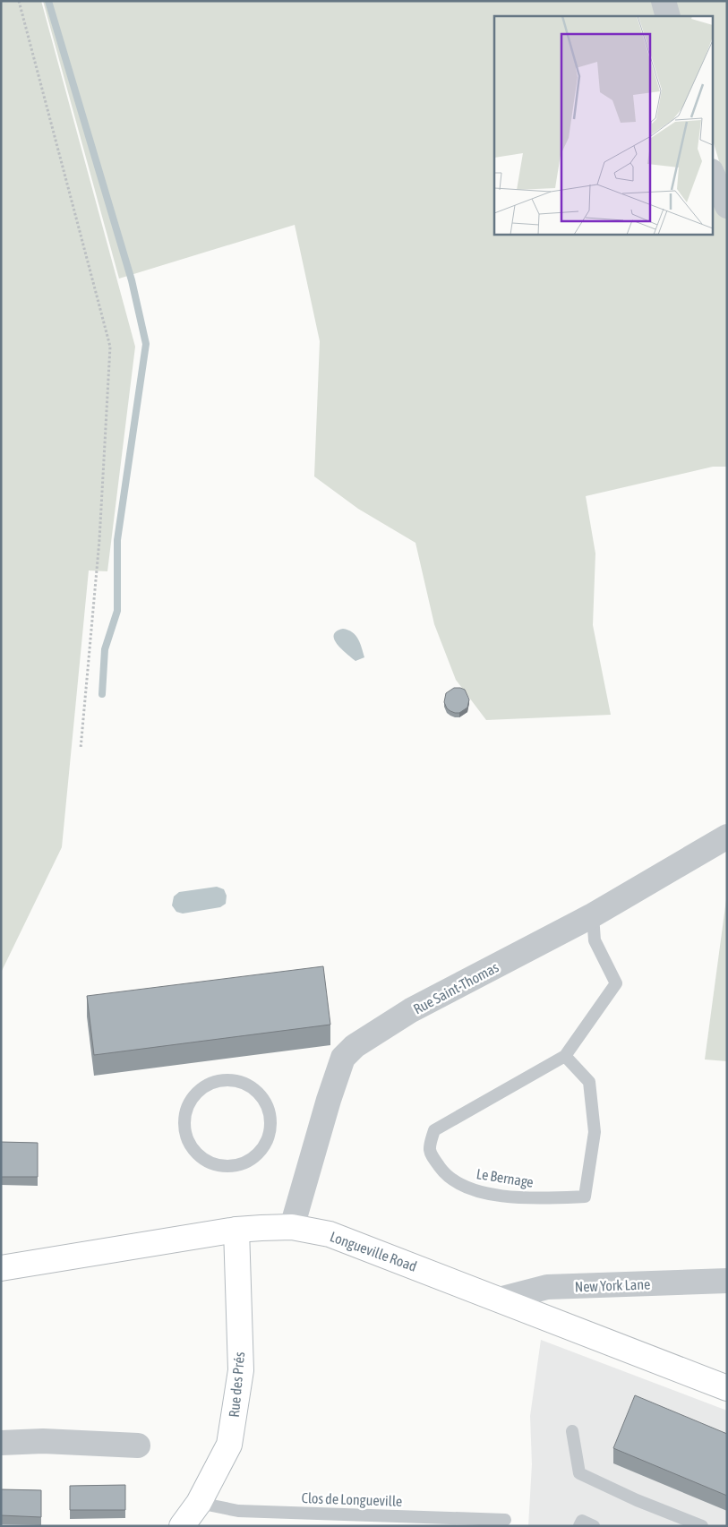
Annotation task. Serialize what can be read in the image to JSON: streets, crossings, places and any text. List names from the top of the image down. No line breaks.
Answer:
{"streets":{"main road":["Longueville Road","Rue des Prés"],"street":["Rue Saint-Thomas","New York Lane"],"lane":["Le Bernage","Clos de Longueville"]},"crossings":[["Rue Saint-Thomas","Le Bernage"],["Rue Saint-Thomas","Longueville Road"],["Longueville Road","New York Lane"],["Longueville Road","Rue des Prés"],["Rue des Prés","Clos de Longueville"]]}
